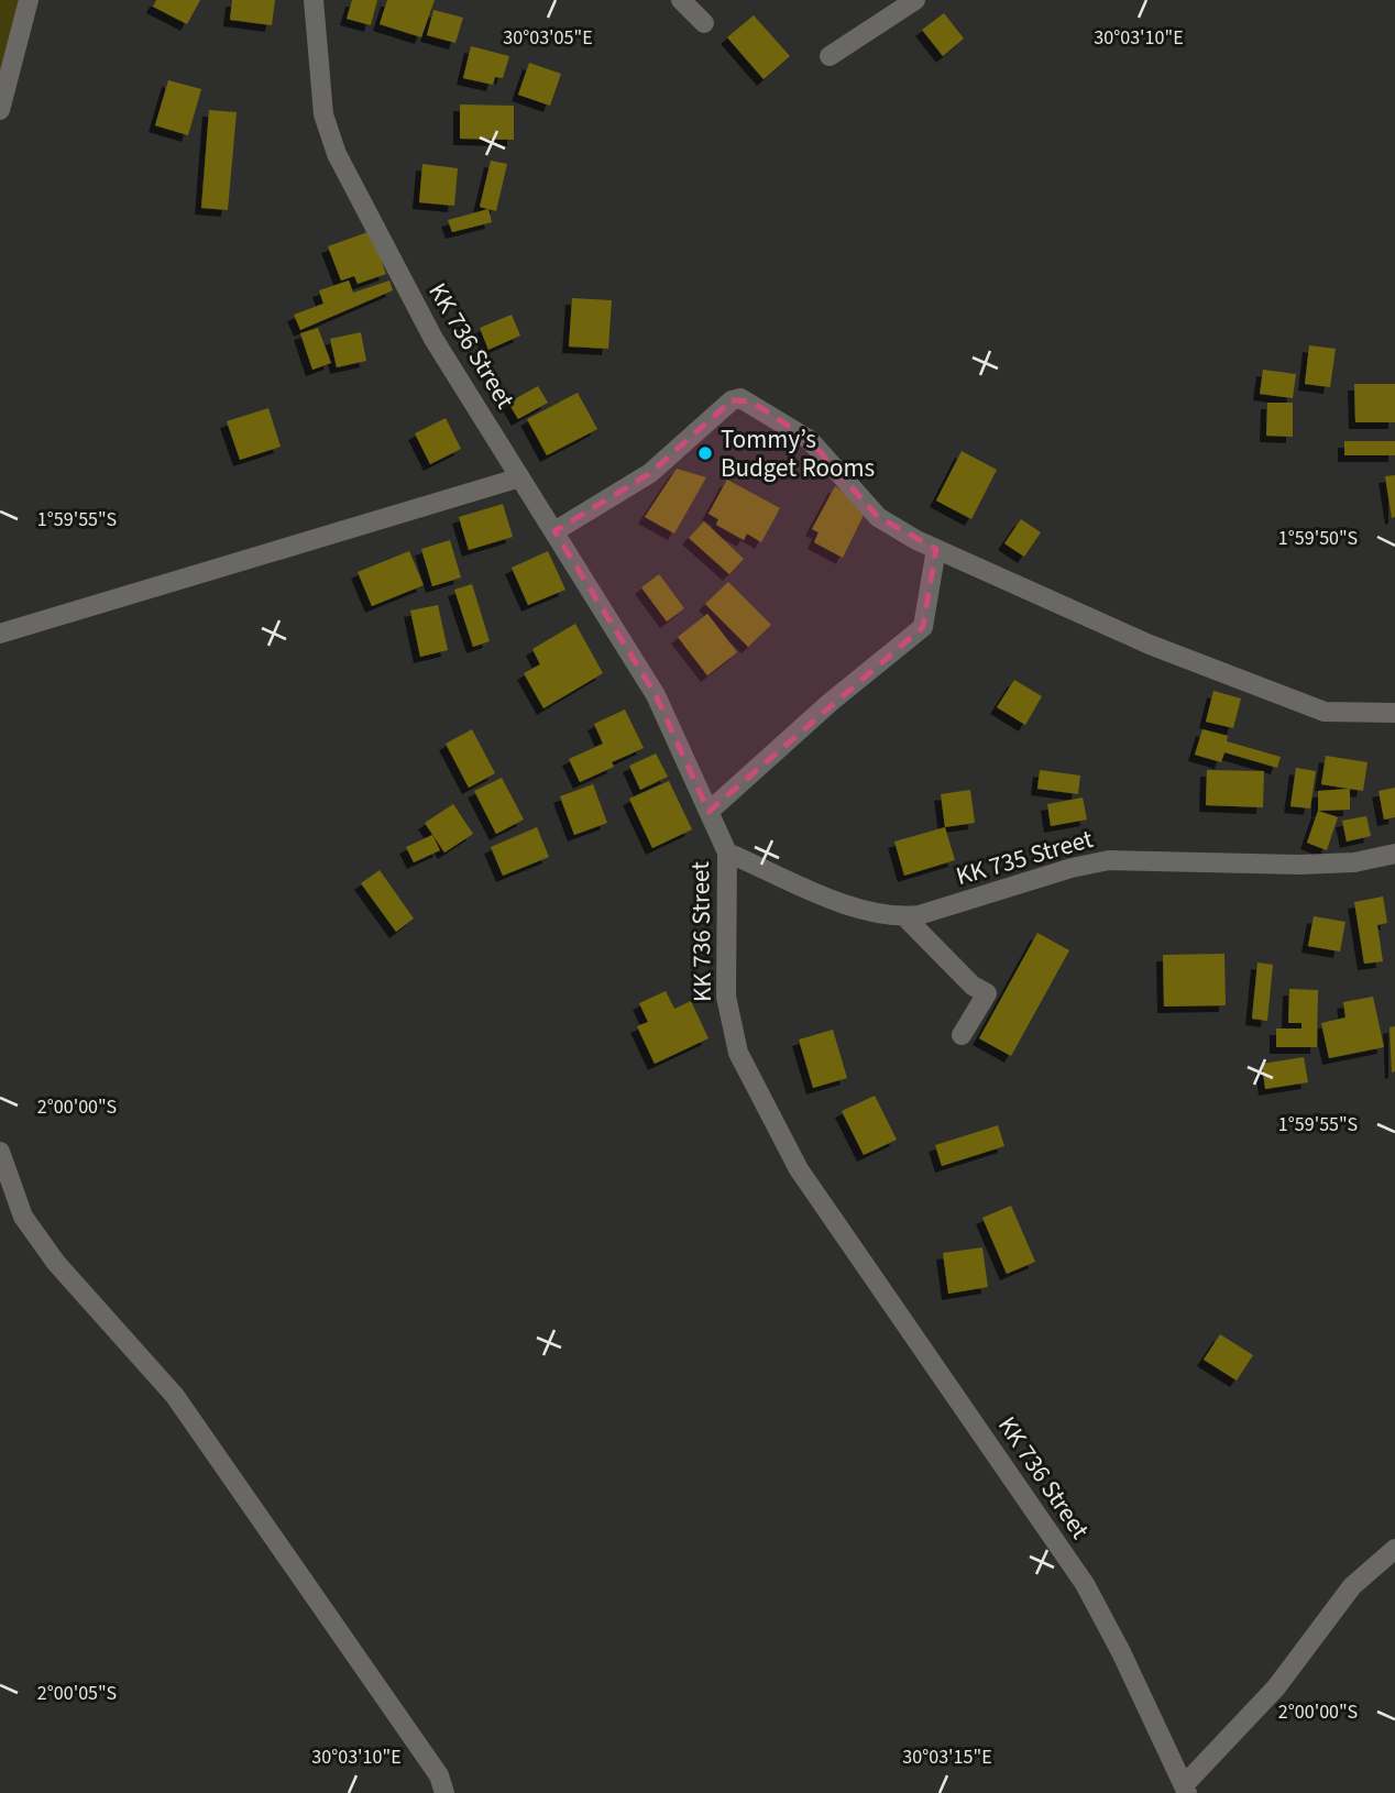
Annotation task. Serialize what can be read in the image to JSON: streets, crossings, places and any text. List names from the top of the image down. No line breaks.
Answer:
{"streets":{"street":["KK 736 Street","KK 735 Street"]},"crossings":[["KK 736 Street","KK 735 Street"]],"places":["Tommy’s Budget Rooms"],"coordinates":["30°03'05\"E","30°03'10\"E","1°59'55\"S","1°59'50\"S","2°00'00\"S","2°00'05\"S","30°03'15\"E"]}
